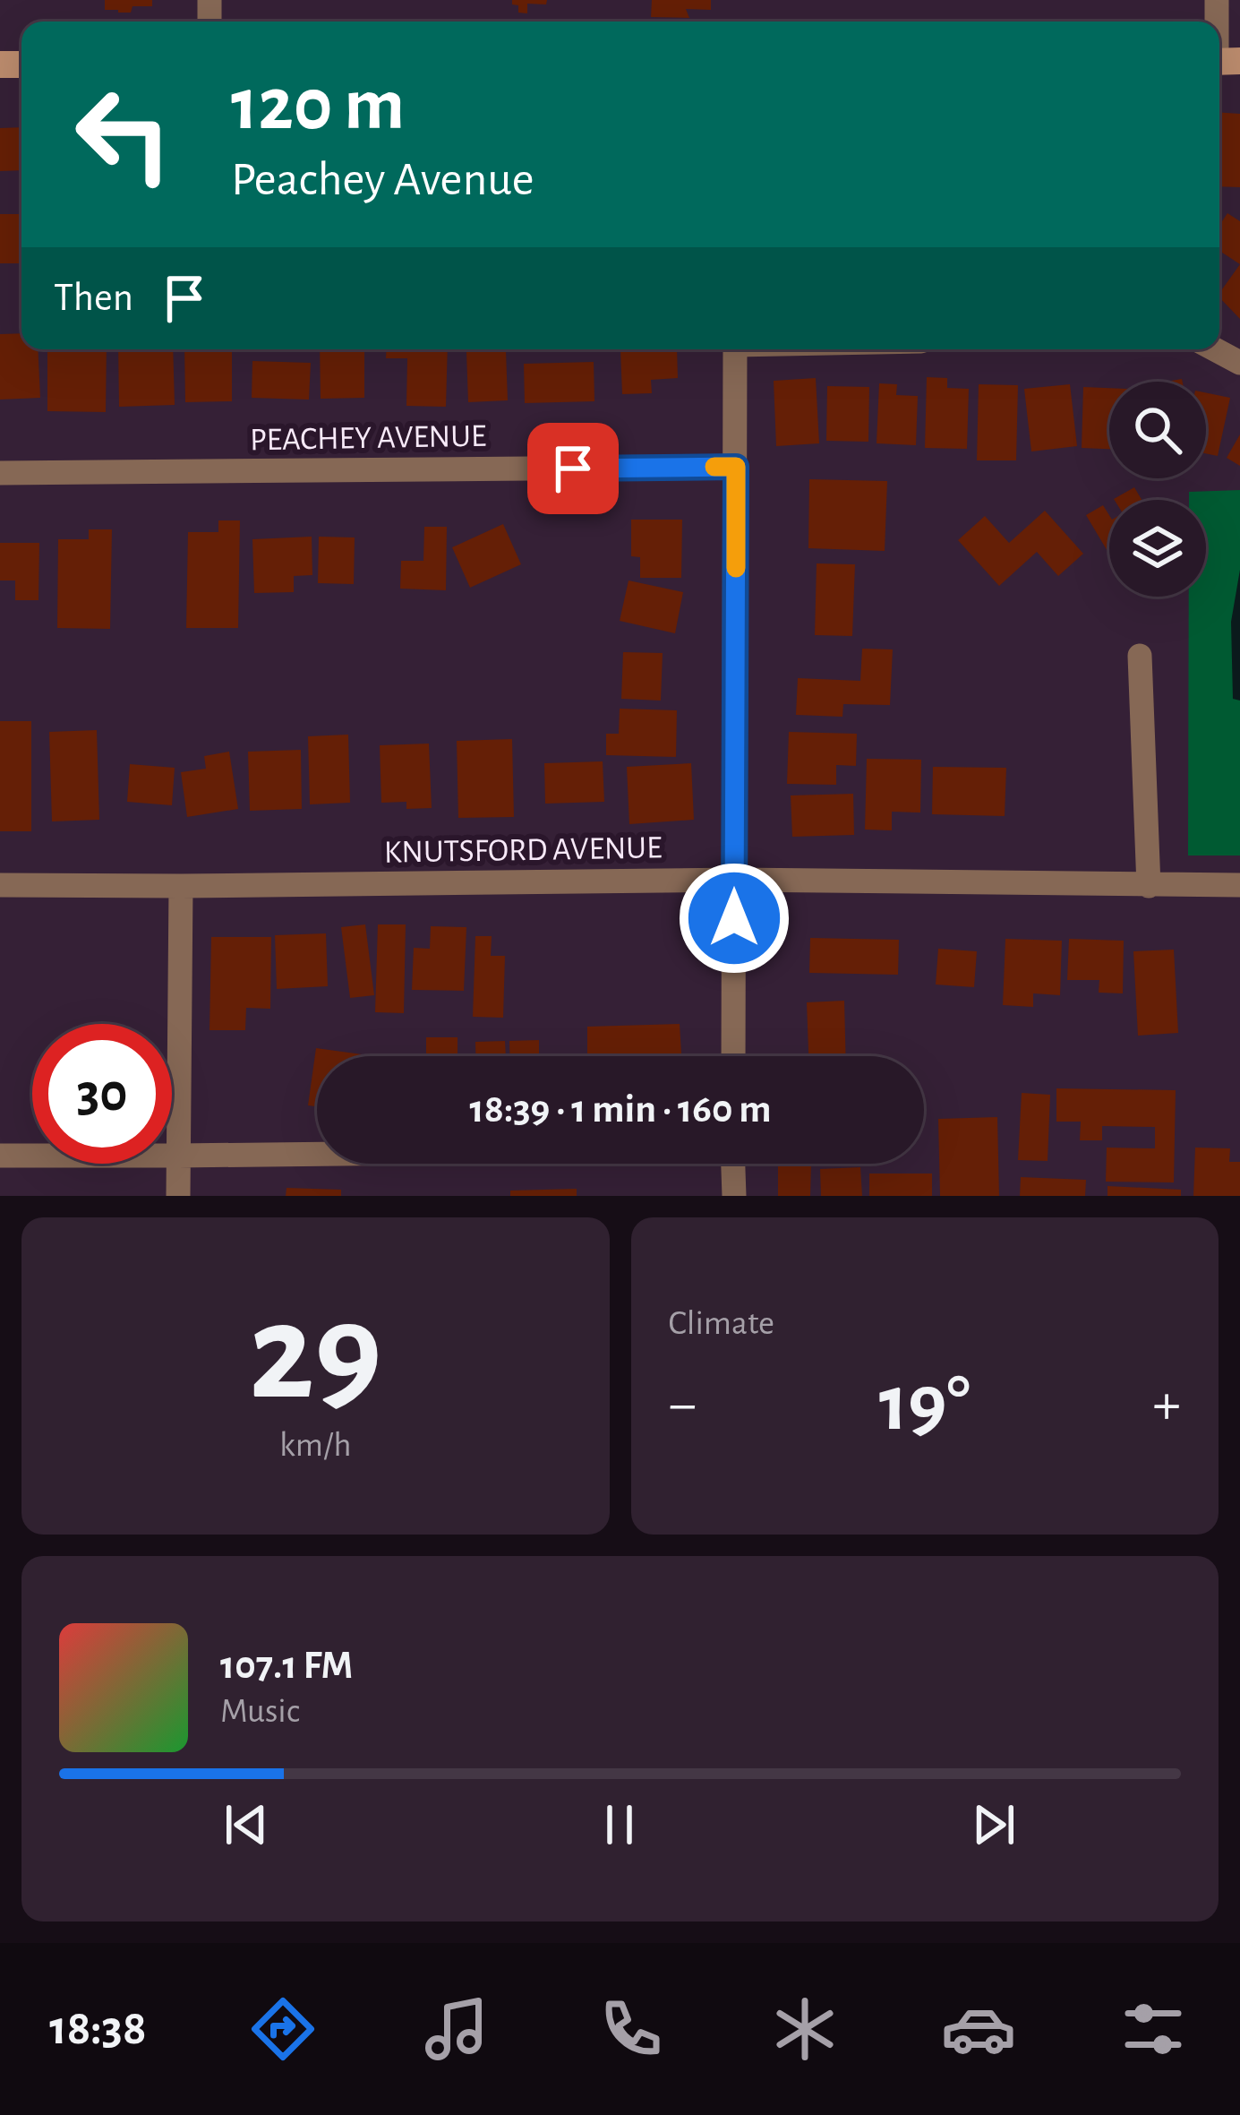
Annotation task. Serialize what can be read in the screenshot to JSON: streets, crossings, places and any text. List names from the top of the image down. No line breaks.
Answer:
{"streets":{"street":["PEACHEY AVENUE","KNUTSFORD AVENUE"]},"page":{"turn":["120 m","Peachey Avenue"],"then":"Then","limit":"30","trip":"18:39 · 1 min · 160 m","tile":[["29","km/h"],"Climate"],"heat":["−","19°","+"],"song":["107.1 FM","Music"],"tabs":"18:38"}}
